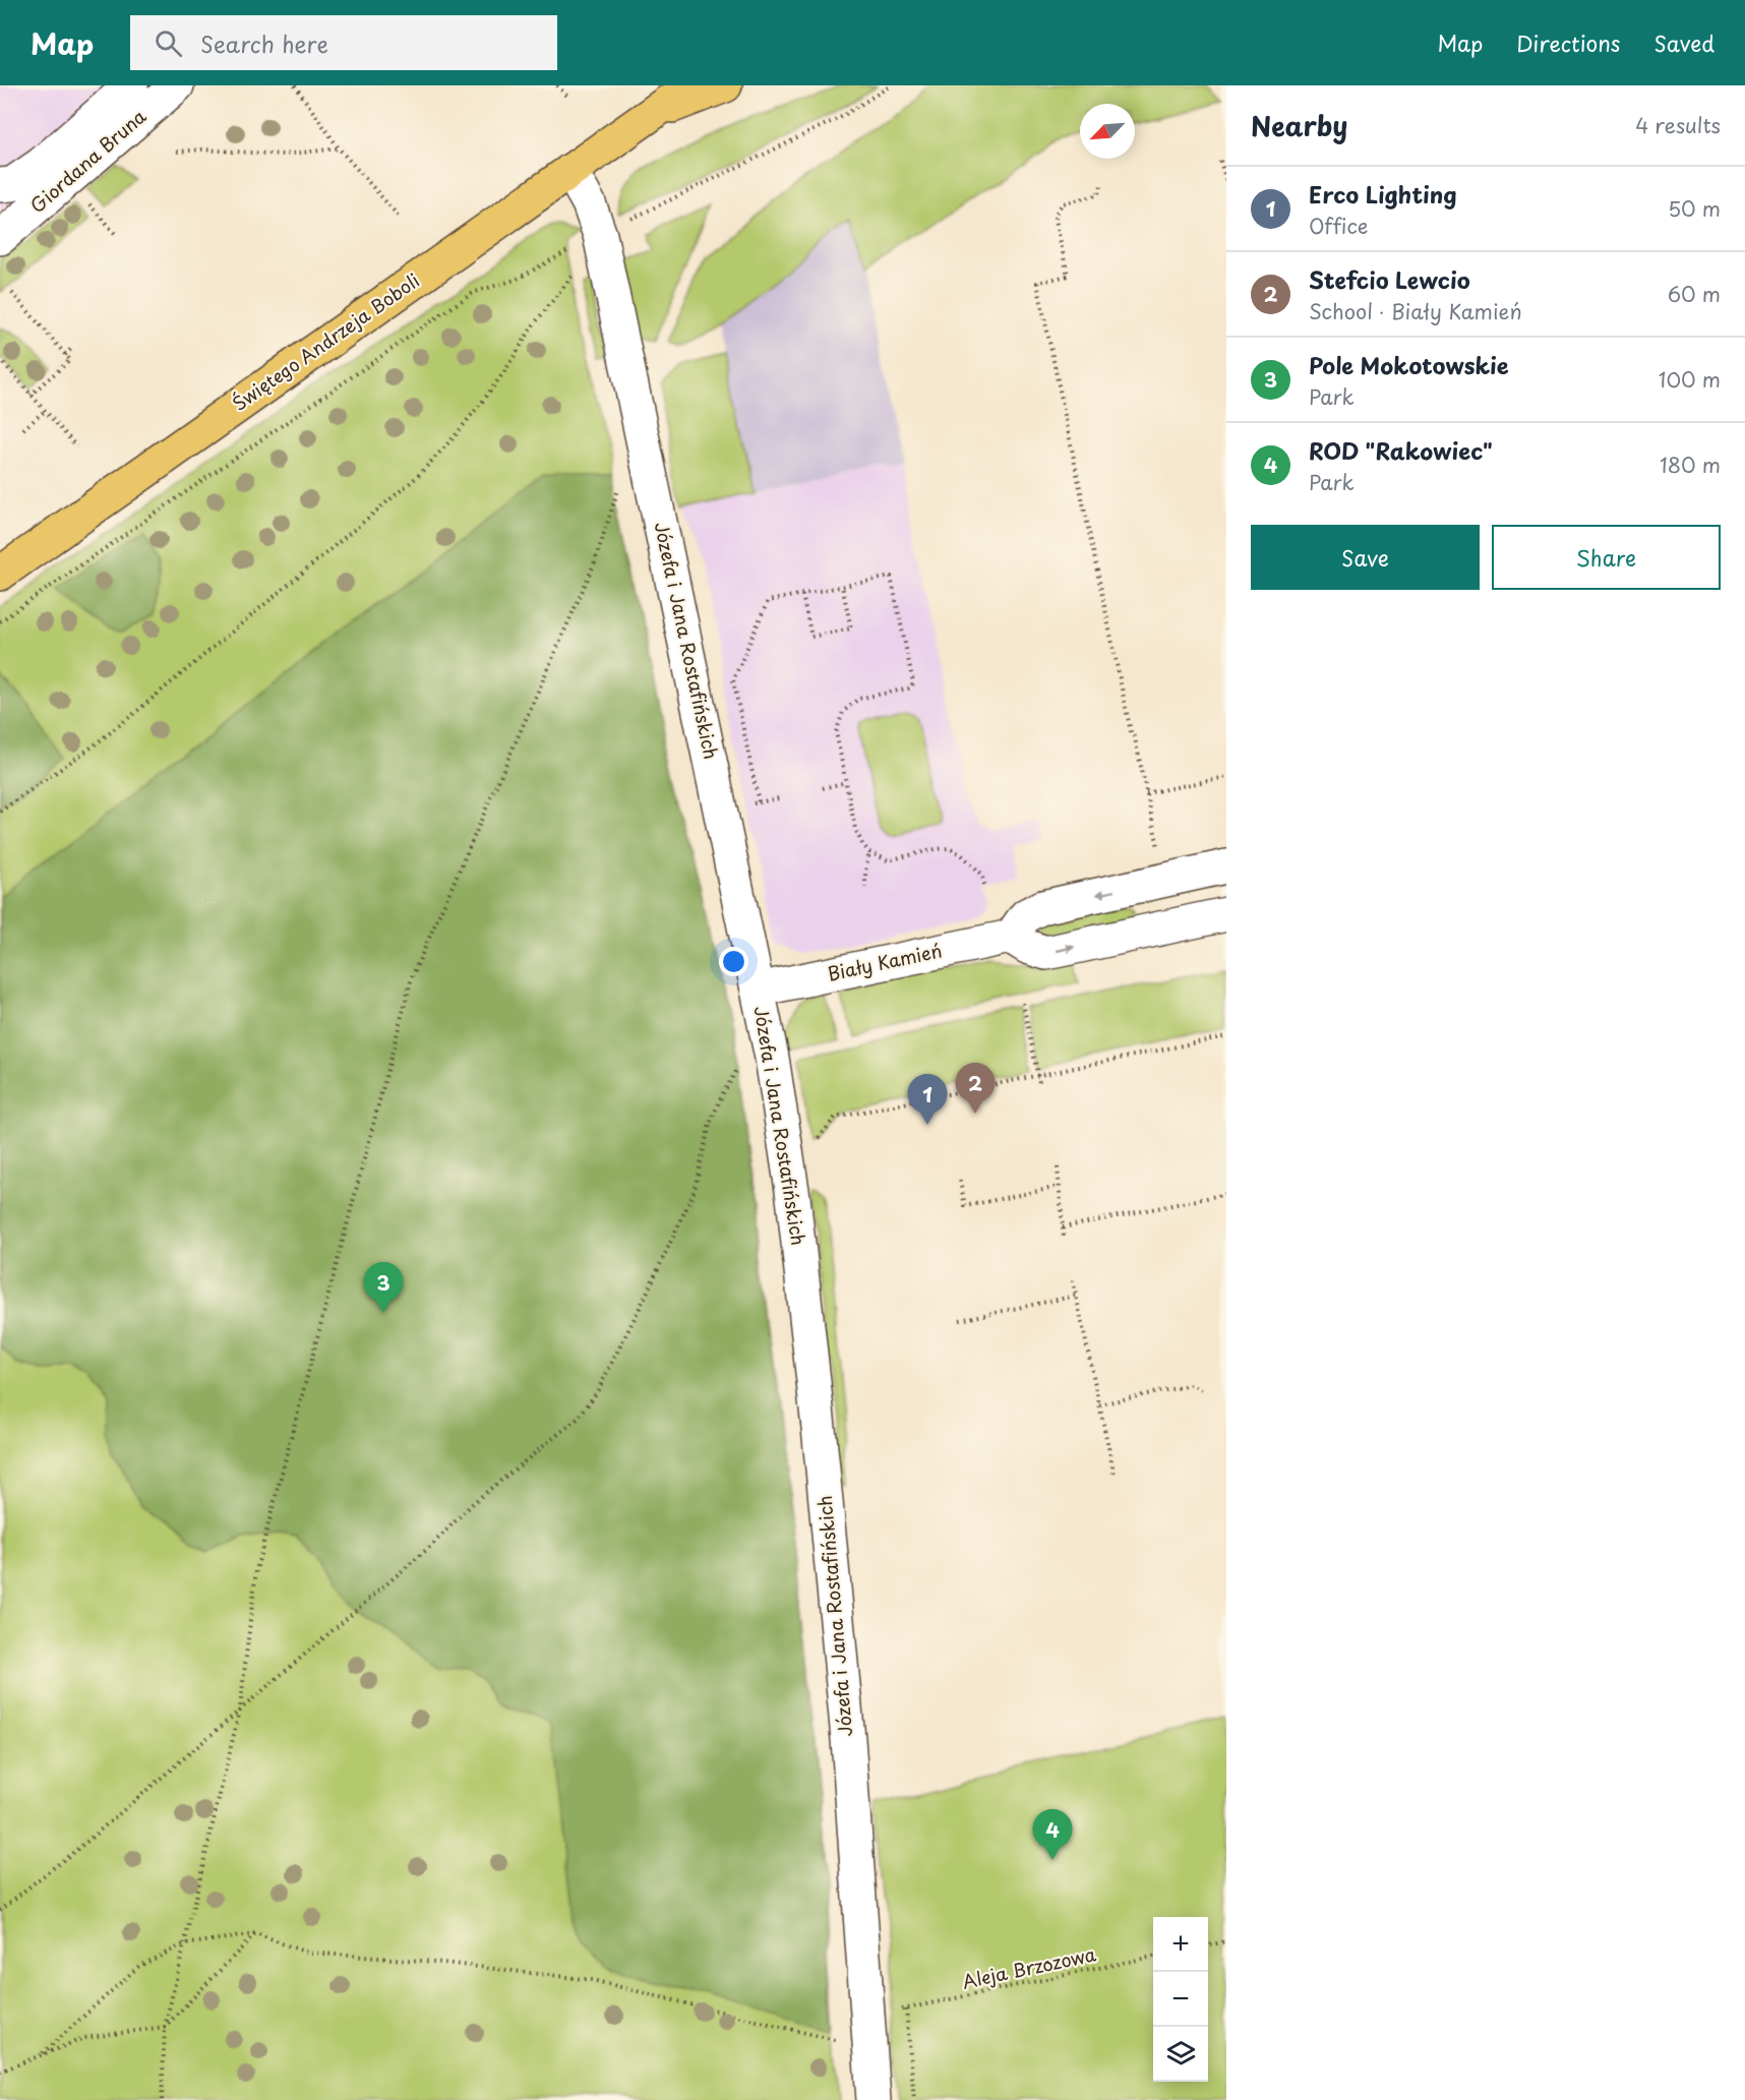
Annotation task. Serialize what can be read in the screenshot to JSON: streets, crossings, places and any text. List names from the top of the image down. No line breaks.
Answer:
{"streets":{"main road":["Świętego Andrzeja Boboli"],"street":["Giordana Bruna","Józefa i Jana Rostafińskich","Biały Kamień"],"path":["Aleja Brzozowa"]},"crossings":[["Świętego Andrzeja Boboli","Józefa i Jana Rostafińskich"],["Józefa i Jana Rostafińskich","Biały Kamień"]],"north":"bottom left","page":{"header":"Map","search":"Search here","nav":["Map","Directions","Saved"],"heading":["Nearby","4 results"],"list":[{"mark":"1","name":"Erco Lighting","note":"Office","value":"50 m"},{"mark":"2","name":"Stefcio Lewcio","note":"School · Biały Kamień","value":"60 m"},{"mark":"3","name":"Pole Mokotowskie","note":"Park","value":"100 m"},{"mark":"4","name":"ROD \"Rakowiec\"","note":"Park","value":"180 m"}],"buttons":["Save","Share"],"pins":["2","1","3","4"],"map_buttons":["+","−"]}}
